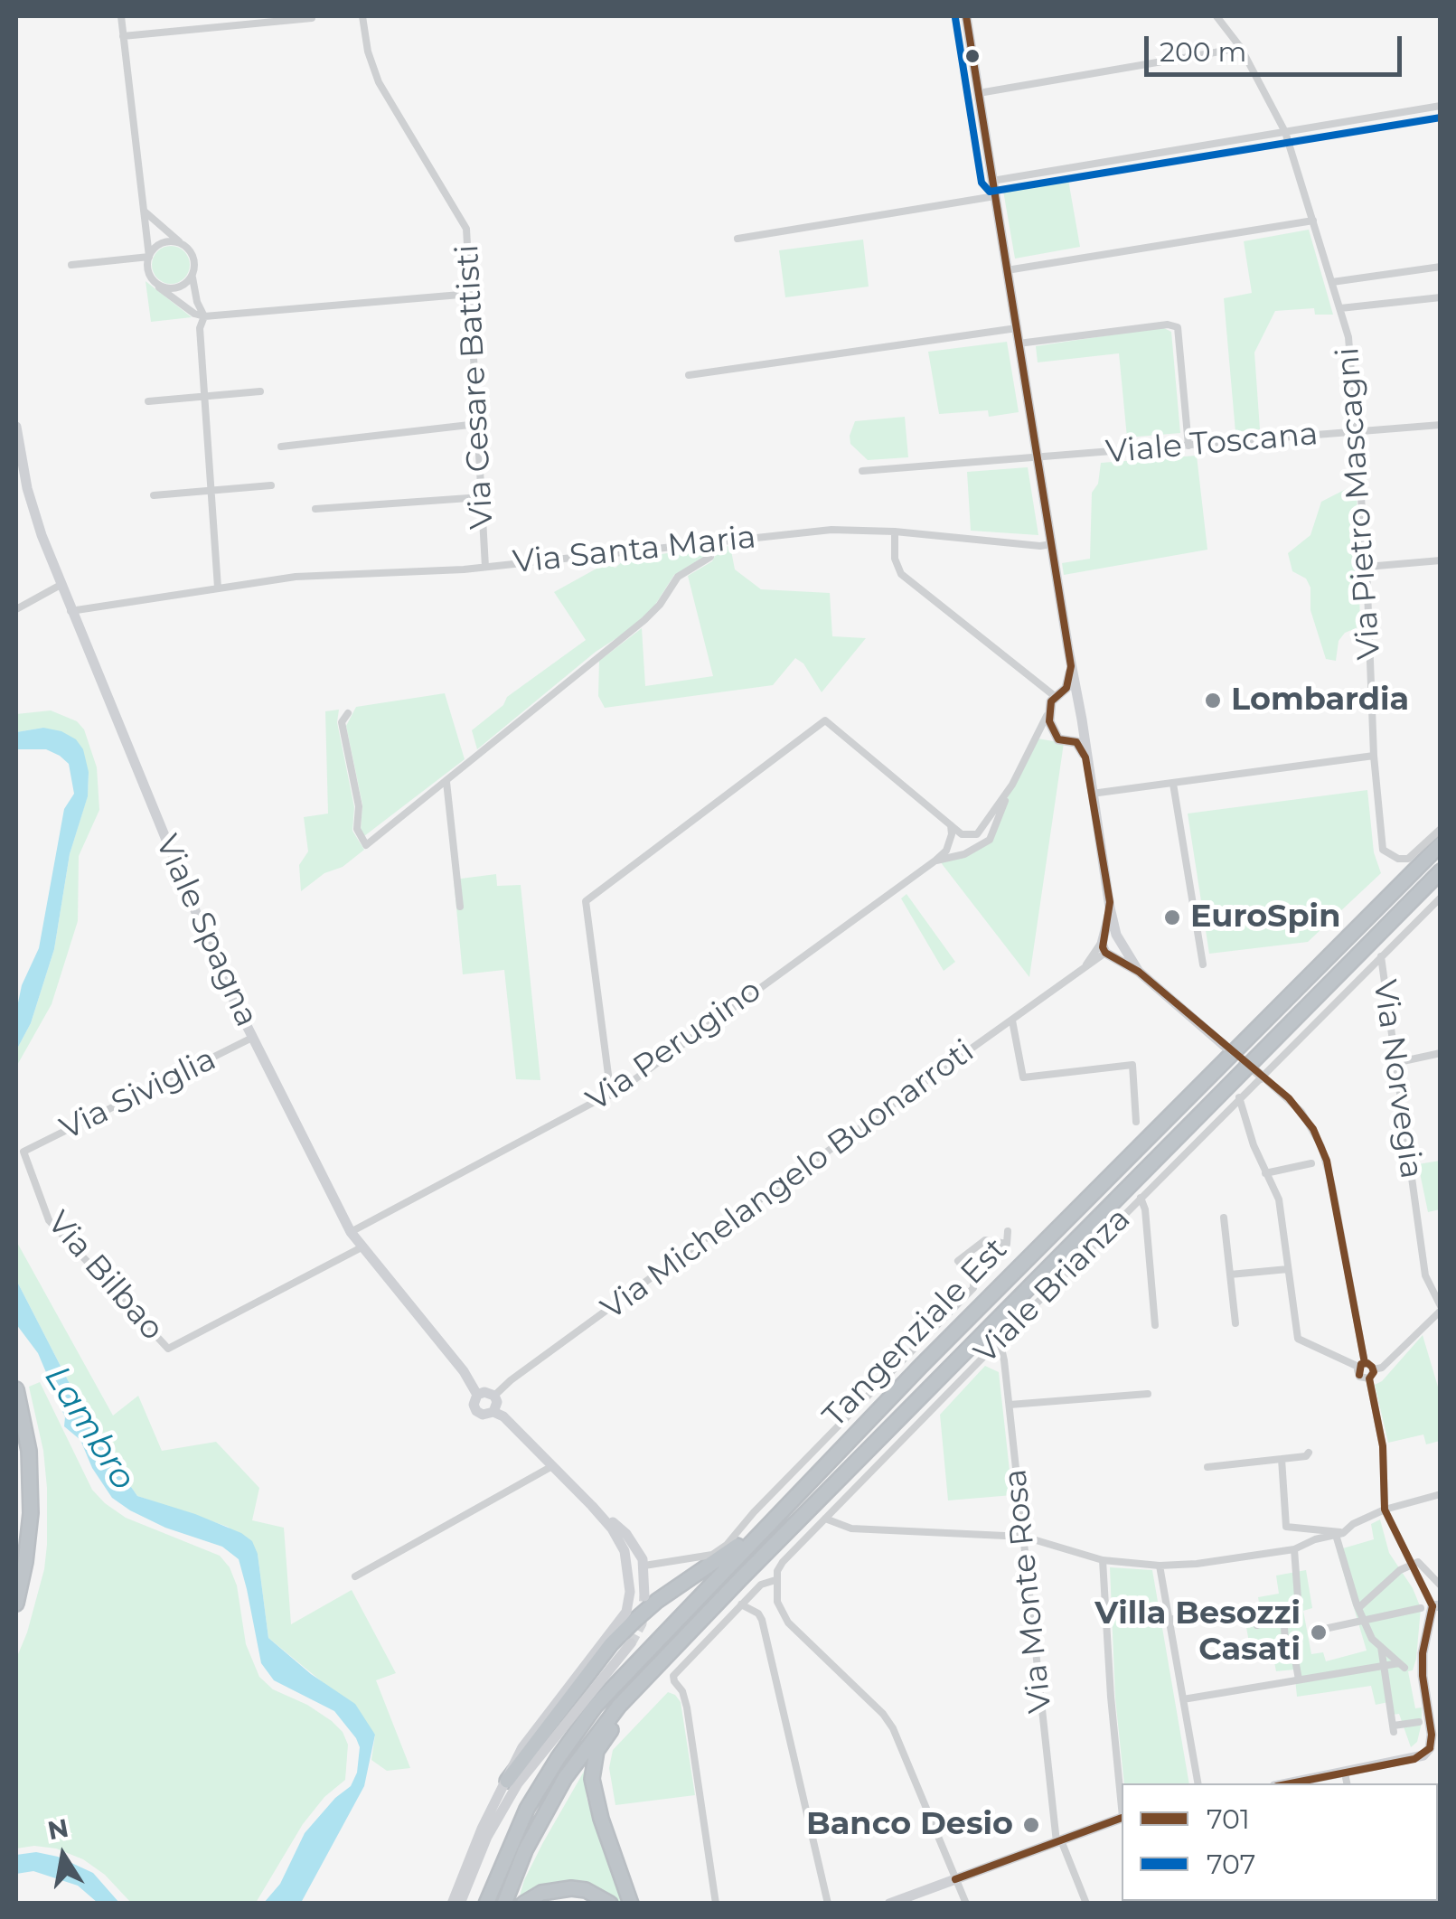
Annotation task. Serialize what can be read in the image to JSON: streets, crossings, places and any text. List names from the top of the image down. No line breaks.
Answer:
{"streets":{"highway":["Tangenziale Est"],"street":["Via Cesare Battisti","Viale Toscana","Via Pietro Mascagni","Via Santa Maria","Viale Spagna","Via Perugino","Via Norvegia","Via Siviglia","Via Michelangelo Buonarroti","Via Bilbao","Viale Brianza","Via Monte Rosa"]},"crossings":[["Via Cesare Battisti","Via Santa Maria"],["Viale Toscana","Via Pietro Mascagni"],["Via Santa Maria","Viale Spagna"],["Viale Spagna","Via Perugino"],["Viale Spagna","Via Siviglia"],["Viale Spagna","Via Michelangelo Buonarroti"],["Viale Spagna","Via Bilbao"],["Via Norvegia","Viale Brianza"],["Via Siviglia","Via Bilbao"],["Viale Brianza","Via Monte Rosa"]],"water":["Lambro"],"places":["Lombardia","EuroSpin","Villa Besozzi Casati","Banco Desio"],"lines":["transit line 701","transit line 707"],"legend":["701","707"],"scale_bar":"200 m","north":"top"}
